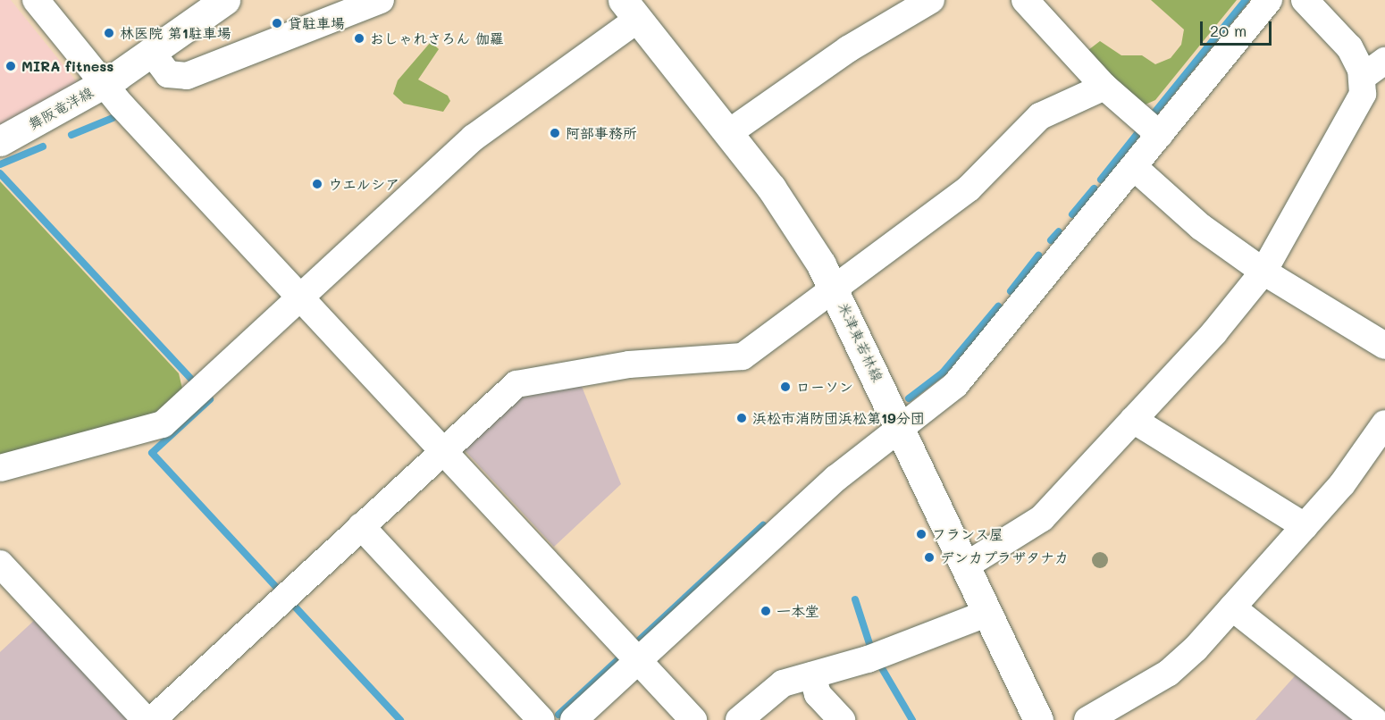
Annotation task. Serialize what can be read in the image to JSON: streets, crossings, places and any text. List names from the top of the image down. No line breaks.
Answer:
{"streets":{"main road":["舞阪竜洋線","米津東若林線"]},"places":["貸駐車場","林医院 第1駐車場","おしゃれさろん 伽羅","MIRA fitness","阿部事務所","ウエルシア","ローソン","浜松市消防団浜松第19分団","フランス屋","デンカプラザタナカ","一本堂"],"scale_bar":"20 m"}
